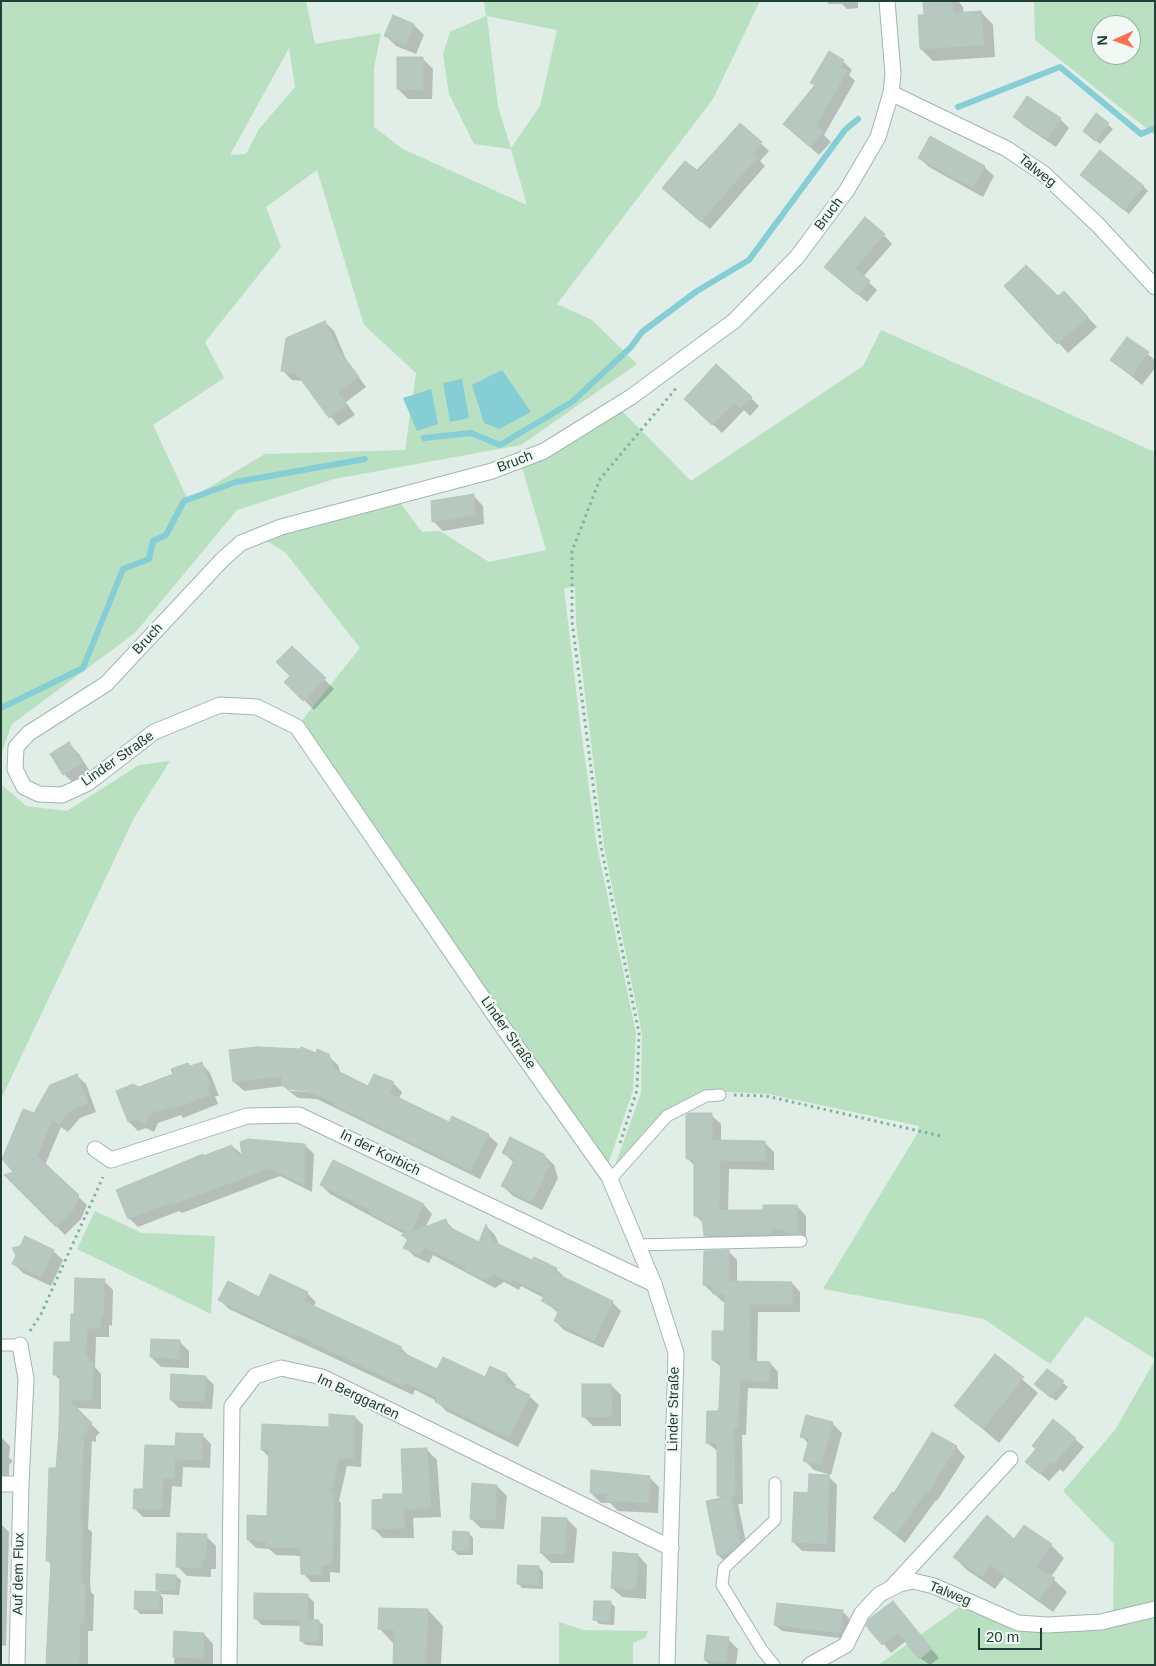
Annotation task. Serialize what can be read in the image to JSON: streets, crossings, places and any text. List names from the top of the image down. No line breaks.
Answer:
{"streets":{"street":["Talweg","Bruch","Linder Straße","In der Korbich","Im Berggarten","Auf dem Flux"]},"crossings":[["Talweg","Bruch"],["Bruch","Linder Straße"],["Linder Straße","In der Korbich"],["Linder Straße","Im Berggarten"]],"scale_bar":"20 m","north":"left"}
